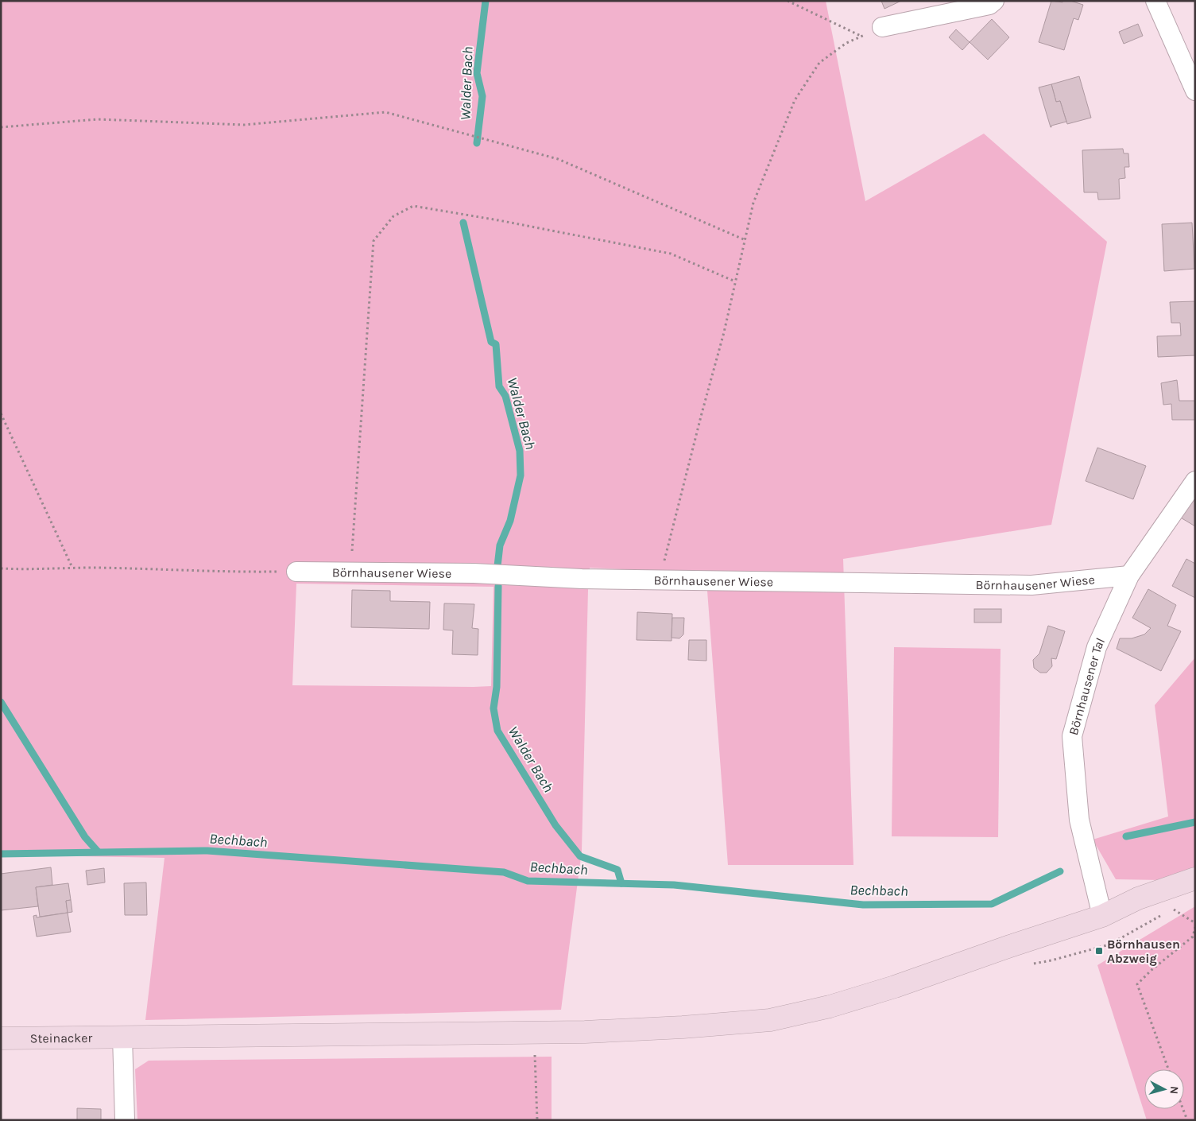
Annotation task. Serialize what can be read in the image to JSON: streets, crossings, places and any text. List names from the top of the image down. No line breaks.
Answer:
{"streets":{"main road":["Steinacker"],"street":["Börnhausener Wiese","Börnhausener Tal"]},"crossings":[["Börnhausener Wiese","Börnhausener Tal"],["Börnhausener Tal","Steinacker"]],"water":["Walder Bach","Bechbach"],"places":{"transit":["Börnhausen Abzweig"]},"north":"right"}
